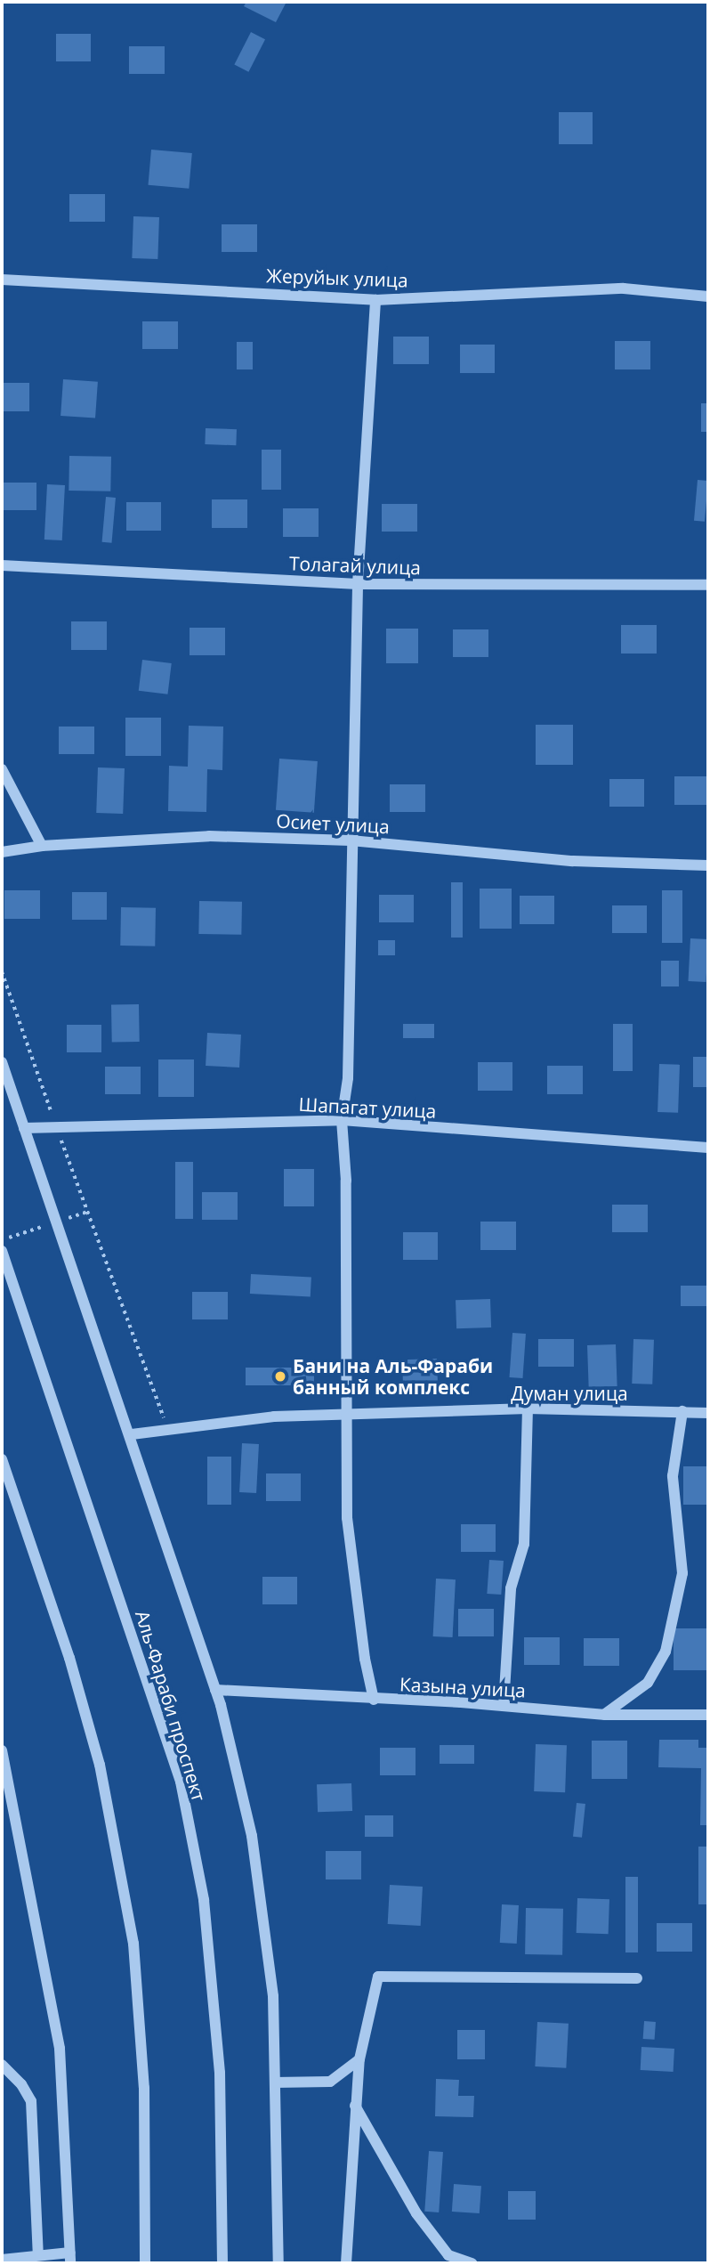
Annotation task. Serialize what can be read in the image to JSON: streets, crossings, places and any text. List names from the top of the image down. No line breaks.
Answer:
{"streets":{"street":["Жеруйык улица","Толагай улица","Осиет улица","Шапагат улица","Думан улица","Казына улица","Аль-Фараби проспект"]},"places":["Бани на Аль-Фараби банный комплекс"]}
